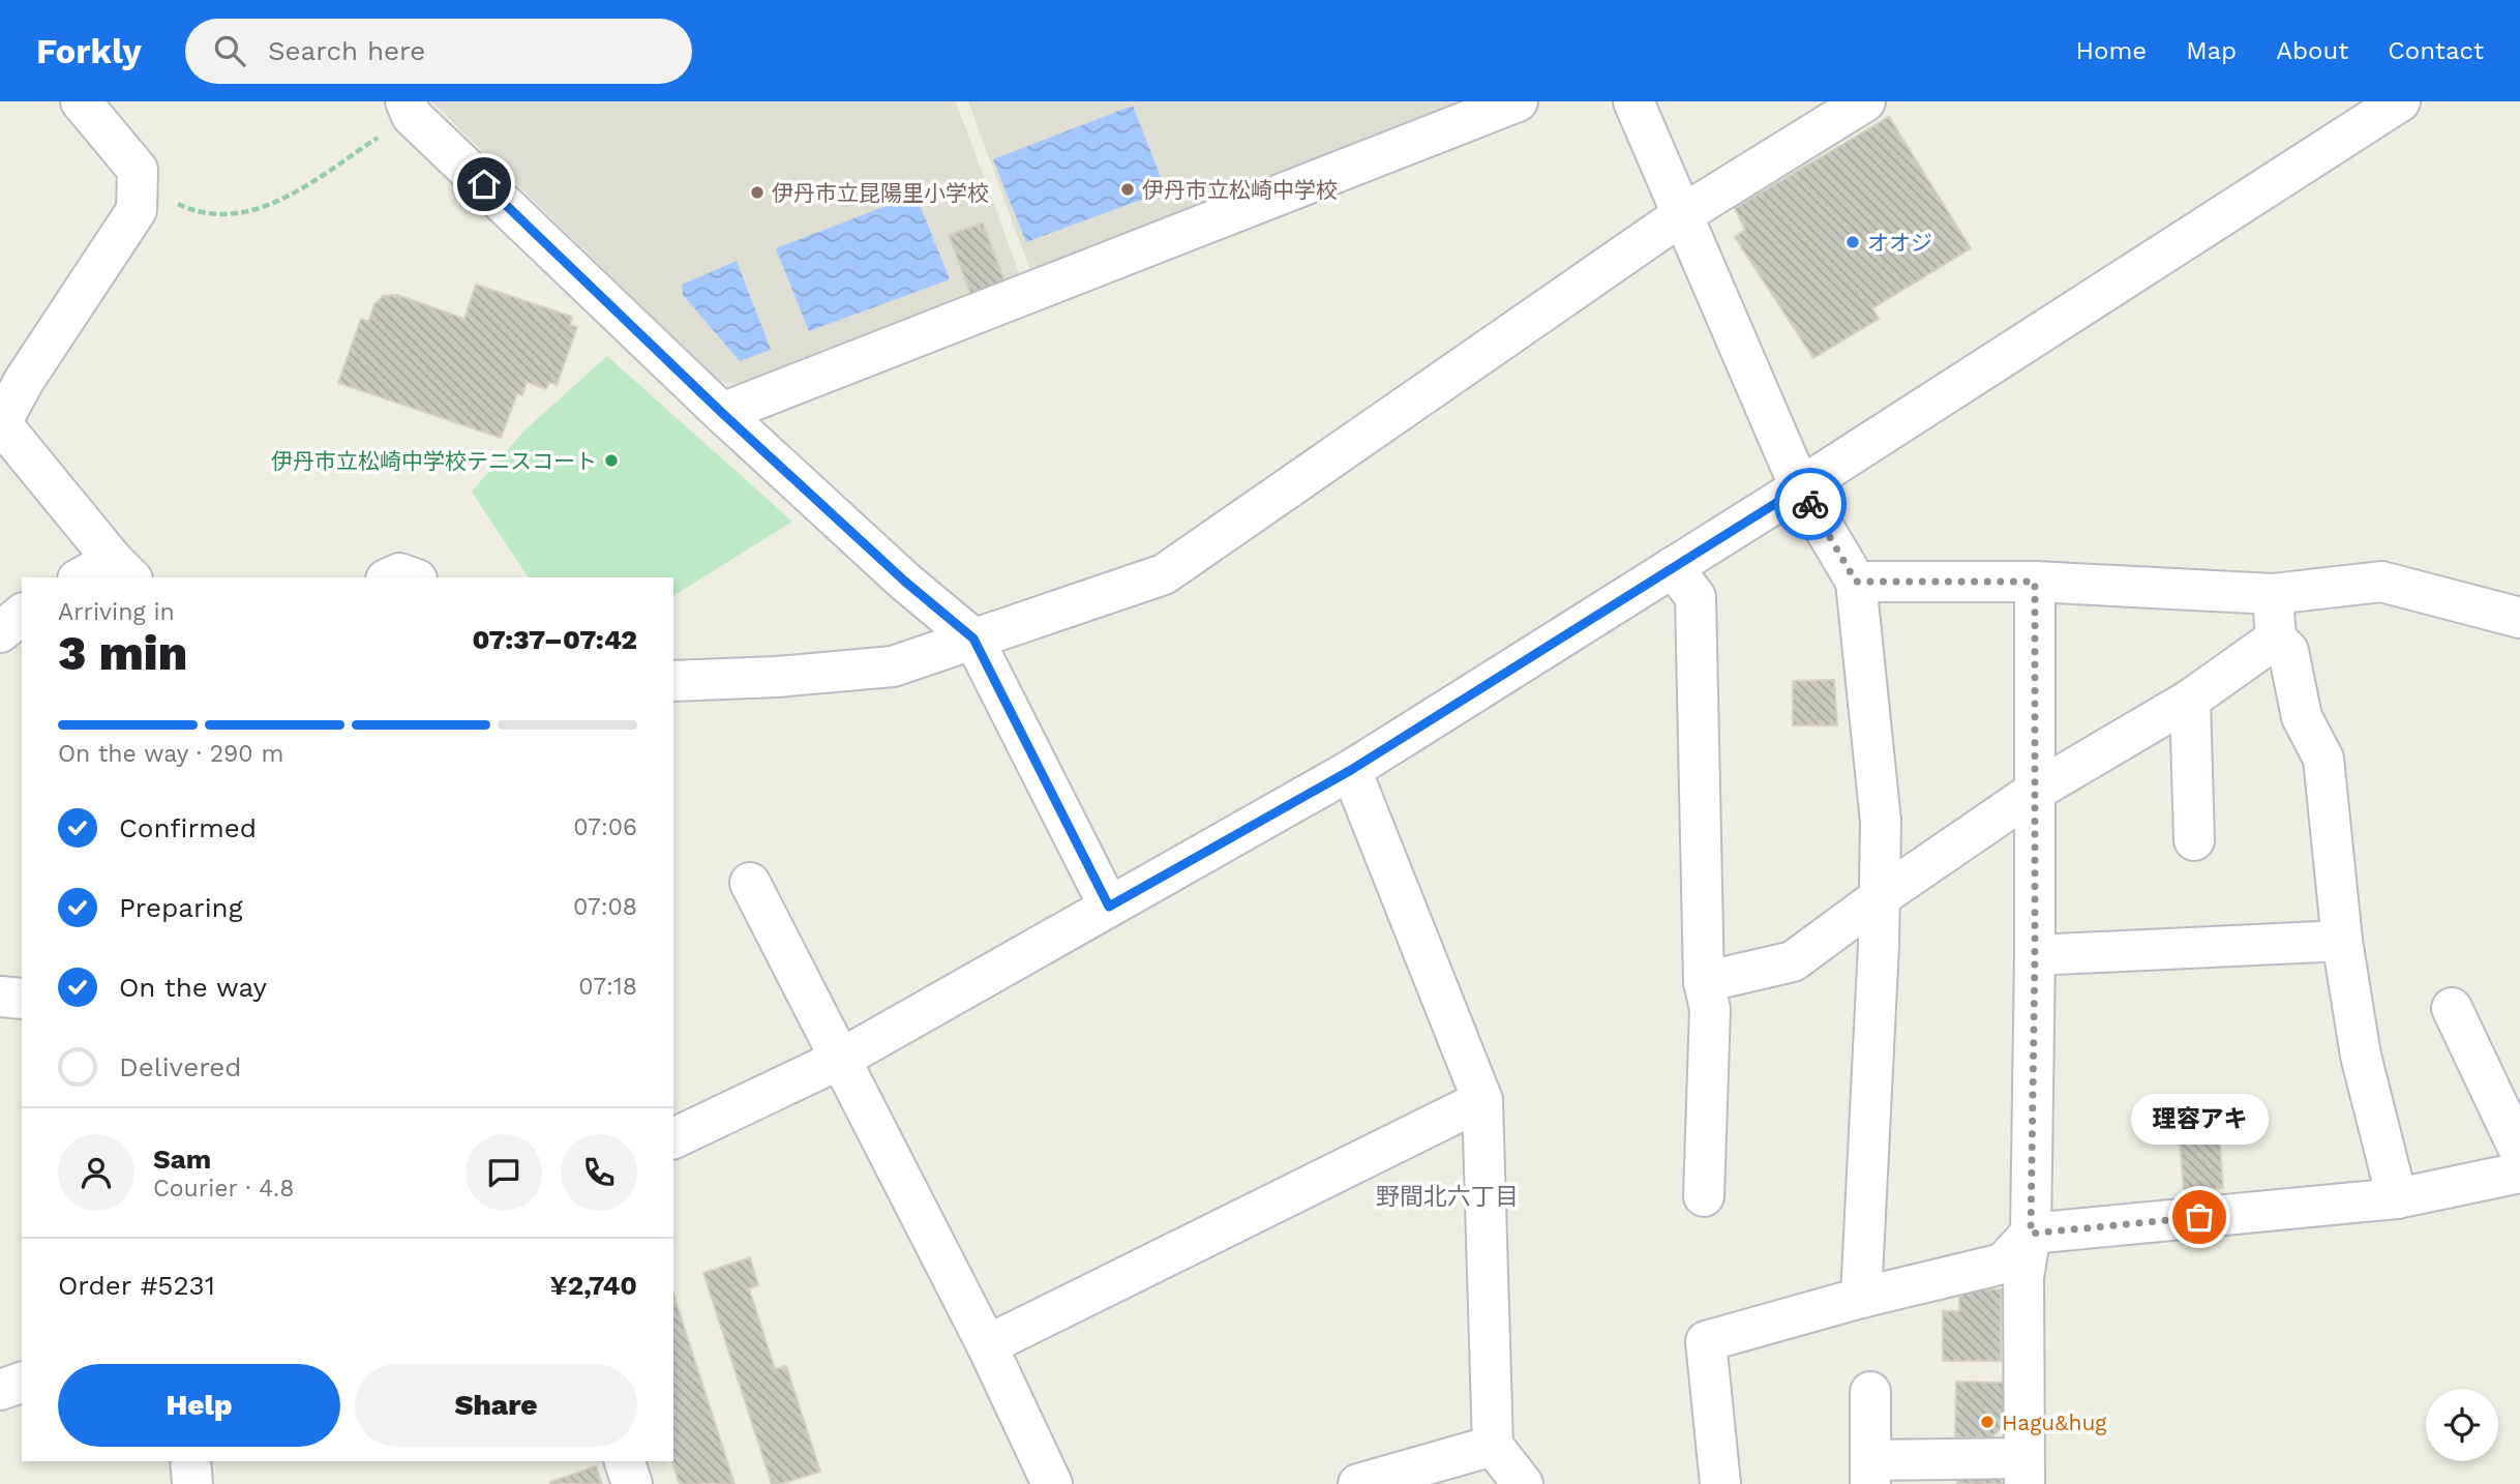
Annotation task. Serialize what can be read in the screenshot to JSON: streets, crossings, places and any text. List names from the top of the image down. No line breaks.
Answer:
{"districts":["野間北六丁目"],"places":["伊丹市立松崎中学校","伊丹市立昆陽里小学校","オオジ","伊丹市立松崎中学校テニスコート","理容アキ","Hagu&hug"],"page":{"header":"Forkly","search":"Search here","nav":["Home","Map","About","Contact"],"heading":["3 min","Arriving in","07:37–07:42"],"panel":["Sam","Courier · 4.8","Order #5231","¥2,740"],"bar":"On the way · 290 m","list":[["Confirmed","07:06"],["Preparing","07:08"],["On the way","07:18"],"Delivered"],"bubble":"理容アキ","buttons":["Help","Share"]}}
